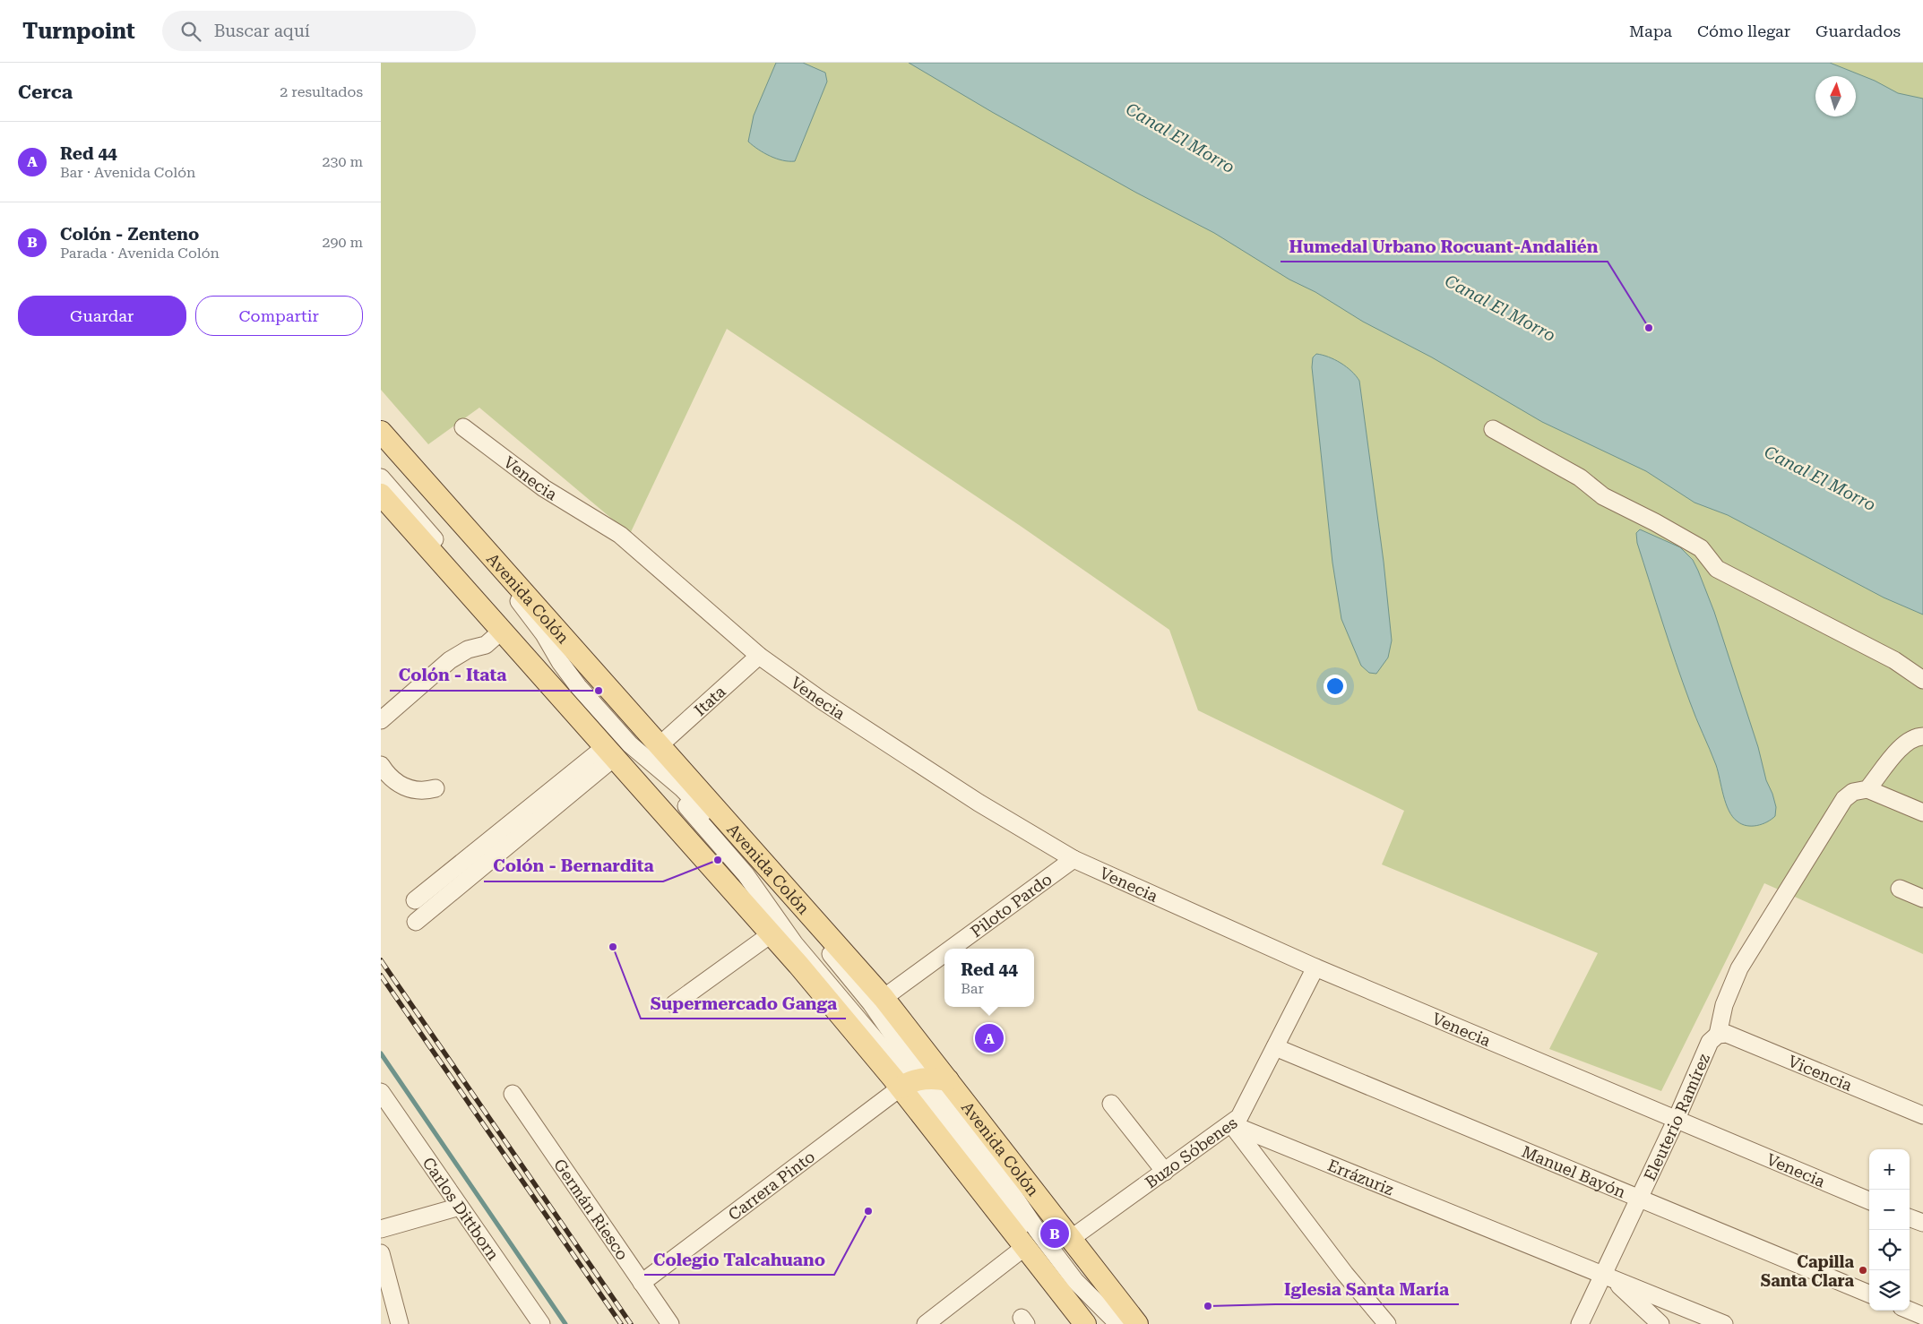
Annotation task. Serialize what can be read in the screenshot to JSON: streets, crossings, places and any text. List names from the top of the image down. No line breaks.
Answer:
{"streets":{"main road":["Avenida Colón"],"street":["Venecia","Itata","Piloto Pardo","Vicencia","Eleuterio Ramírez","Buzo Sóbenes","Manuel Bayón","Errázuriz","Carrera Pinto","Carlos Dittborn","Germán Riesco"]},"crossings":[["Venecia","Itata"],["Venecia","Piloto Pardo"],["Venecia","Eleuterio Ramírez"],["Venecia","Buzo Sóbenes"],["Avenida Colón","Itata"],["Avenida Colón","Piloto Pardo"],["Avenida Colón","Buzo Sóbenes"],["Vicencia","Eleuterio Ramírez"],["Eleuterio Ramírez","Manuel Bayón"],["Eleuterio Ramírez","Errázuriz"],["Buzo Sóbenes","Manuel Bayón"],["Buzo Sóbenes","Errázuriz"],["Carrera Pinto","Germán Riesco"]],"water":["Canal El Morro"],"places":["Humedal Urbano Rocuant-Andalién","Colón - Itata","Colón - Bernardita","Supermercado Ganga","Colegio Talcahuano","Capilla Santa Clara","Iglesia Santa María"],"north":"top","page":{"header":"Turnpoint","search":"Buscar aquí","nav":["Mapa","Cómo llegar","Guardados"],"heading":["Cerca","2 resultados"],"list":[{"mark":"A","name":"Red 44","note":"Bar · Avenida Colón","value":"230 m"},{"mark":"B","name":"Colón - Zenteno","note":"Parada · Avenida Colón","value":"290 m"}],"buttons":["Guardar","Compartir"],"popup":["Red 44","Bar"],"pins":["A","B"],"map_buttons":["+","−"]}}
